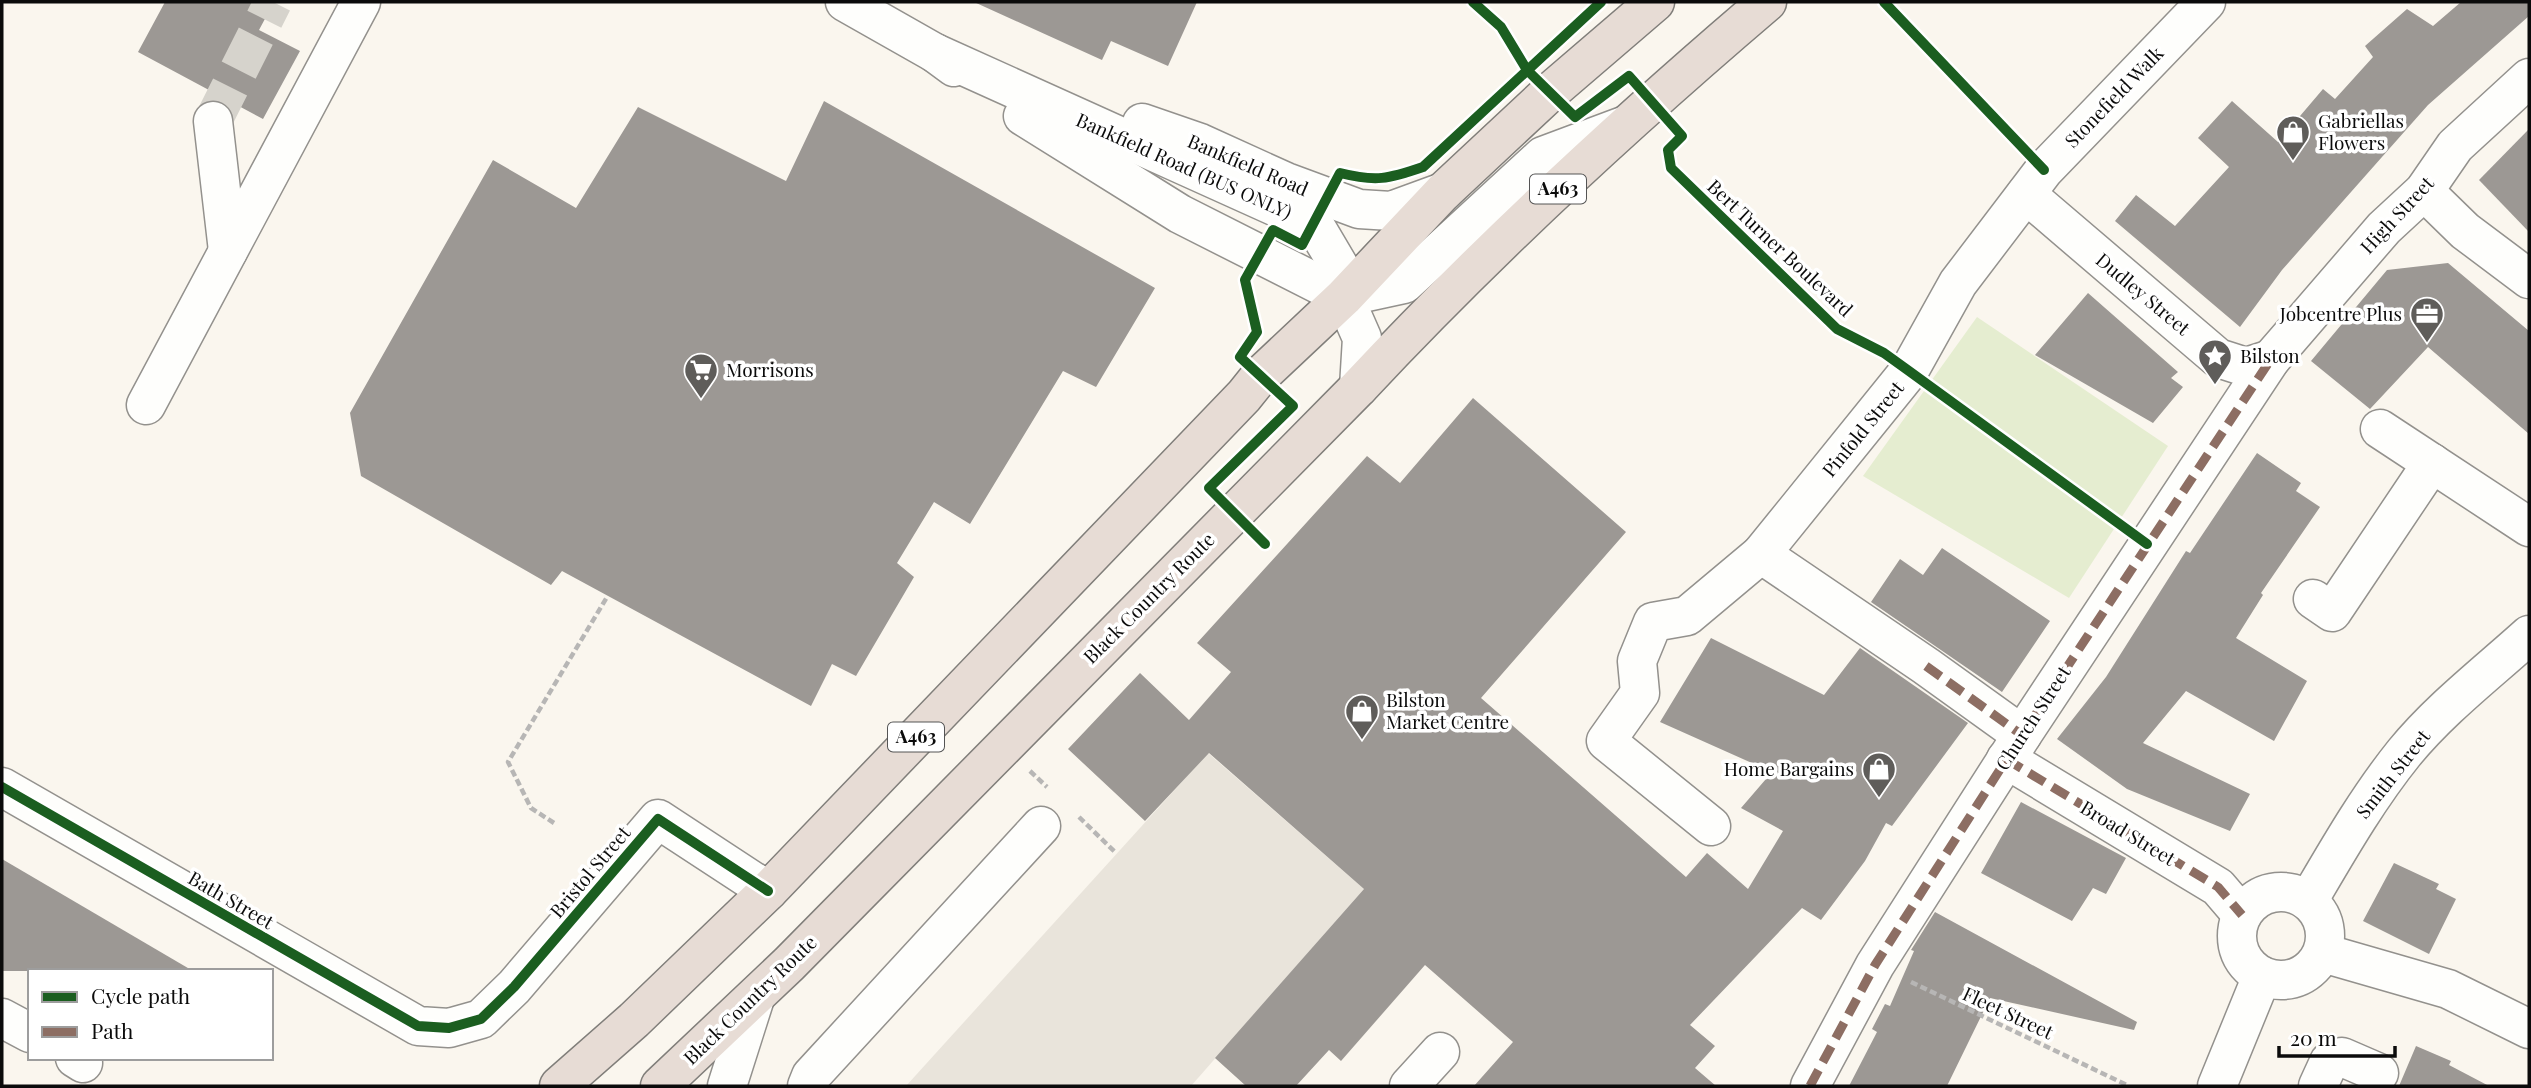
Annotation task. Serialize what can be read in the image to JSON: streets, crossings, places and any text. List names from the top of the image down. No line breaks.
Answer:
{"streets":{"highway":["A463","Black Country Route"],"street":["Stonefield Walk","Bankfield Road","Bankfield Road (BUS ONLY)","High Street","Dudley Street","Pinfold Street","Church Street","Smith Street","Broad Street","Bristol Street","Bath Street"],"path":["Fleet Street"],"cycle path":["Bert Turner Boulevard"]},"crossings":[["Stonefield Walk","Dudley Street"],["Stonefield Walk","Pinfold Street"],["Bankfield Road","Bankfield Road (BUS ONLY)"],["Bankfield Road","A463"],["Bankfield Road (BUS ONLY)","A463"],["Bankfield Road (BUS ONLY)","Black Country Route"],["A463","Bristol Street"],["High Street","Dudley Street"],["High Street","Church Street"],["Dudley Street","Pinfold Street"],["Dudley Street","Church Street"],["Church Street","Broad Street"],["Church Street","Fleet Street"],["Smith Street","Broad Street"],["Bristol Street","Bath Street"]],"places":{"shop":["Gabriellas Flowers","Bilston Market Centre","Home Bargains"],"office":["Jobcentre Plus"],"place":["Bilston"],"supermarket":["Morrisons"]},"legend":["Cycle path","Path"],"scale_bar":"20 m"}
